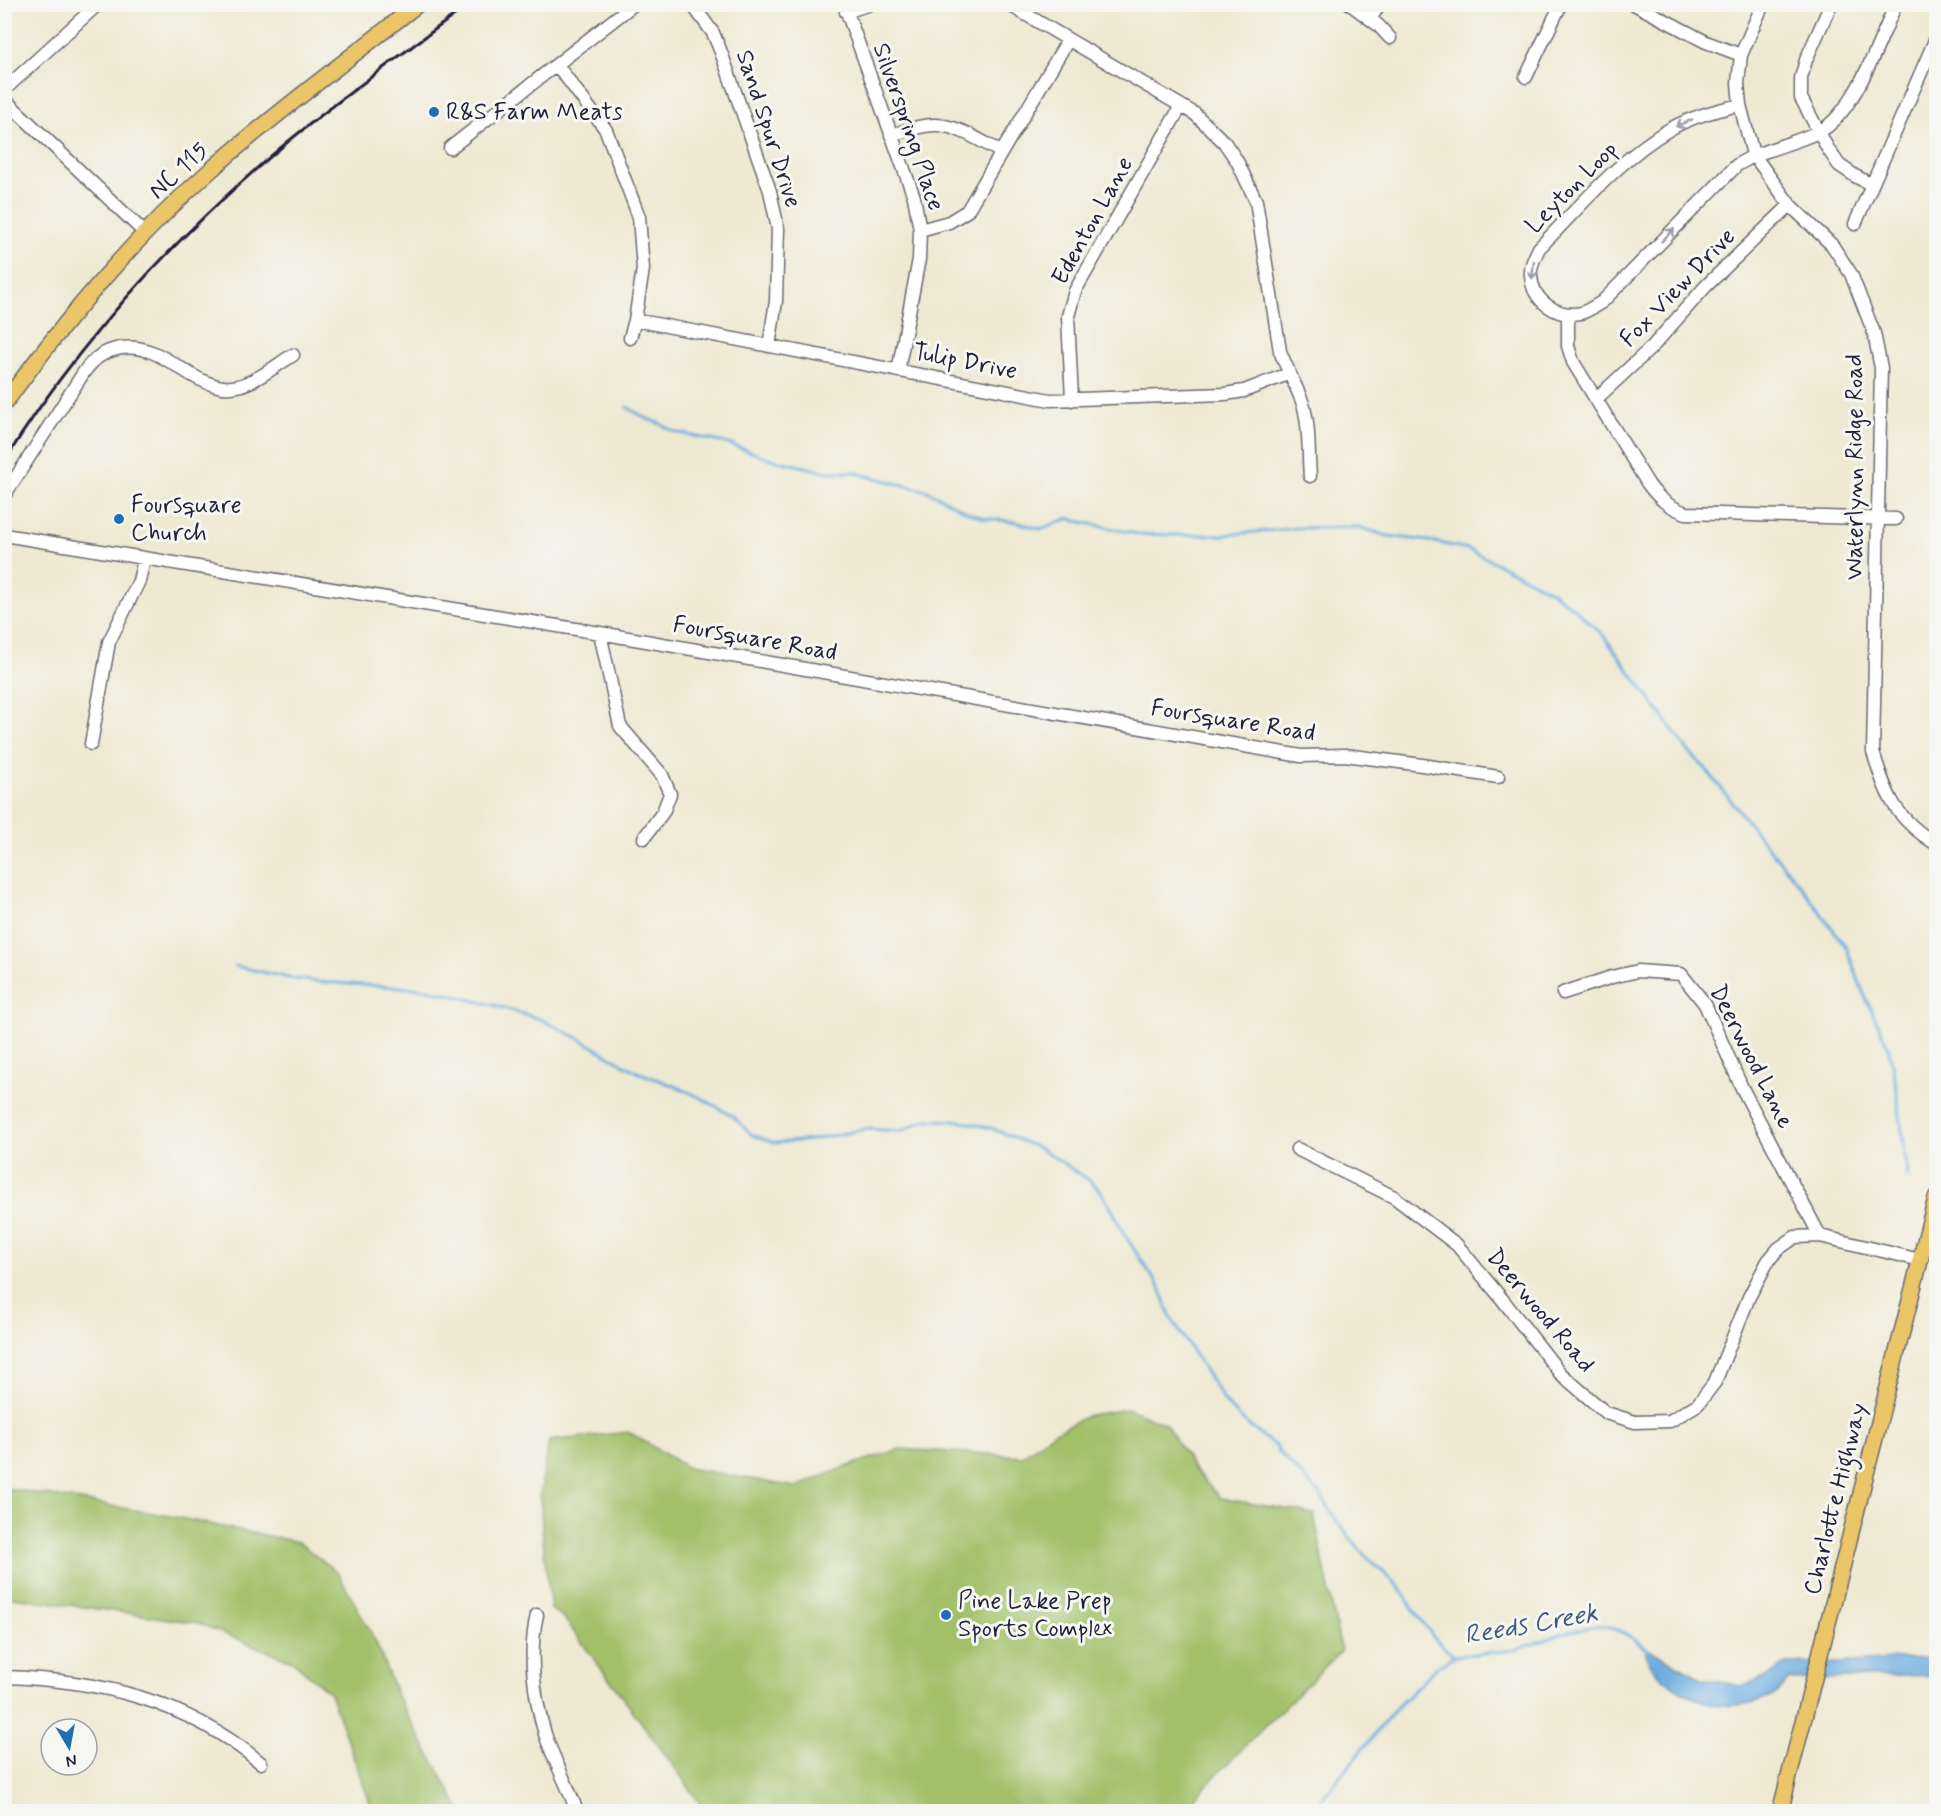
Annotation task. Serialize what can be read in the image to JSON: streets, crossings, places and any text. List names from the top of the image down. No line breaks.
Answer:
{"streets":{"main road":["NC 115","Charlotte Highway"],"street":["Silverspring Place","Sand Spur Drive","Leyton Loop","Edenton Lane","Fox View Drive","Tulip Drive","Waterlynn Ridge Road","Foursquare Road","Deerwood Lane","Deerwood Road"]},"crossings":[["Silverspring Place","Tulip Drive"],["Sand Spur Drive","Tulip Drive"],["Leyton Loop","Waterlynn Ridge Road"],["Edenton Lane","Tulip Drive"],["Fox View Drive","Waterlynn Ridge Road"],["Deerwood Lane","Deerwood Road"],["Deerwood Road","Charlotte Highway"]],"water":["Reeds Creek"],"places":["R&S Farm Meats","Foursquare Church","Pine Lake Prep Sports Complex"],"north":"bottom"}
